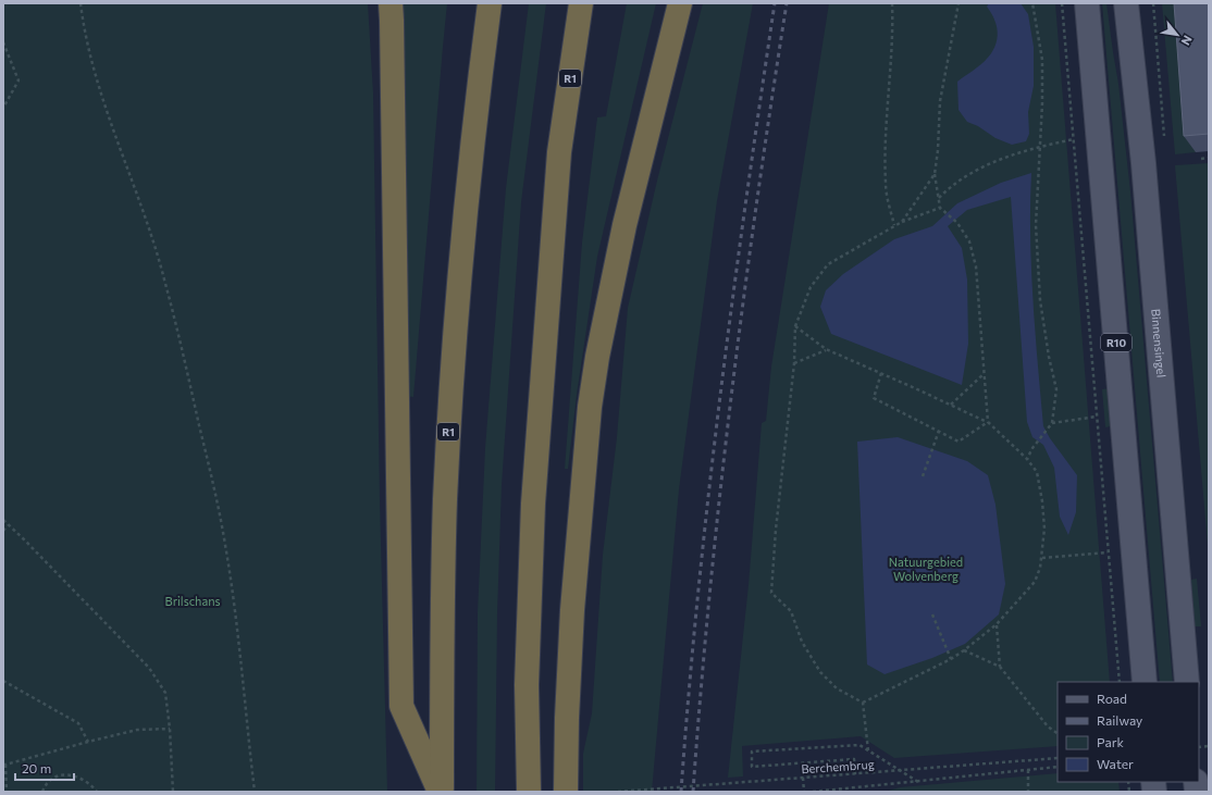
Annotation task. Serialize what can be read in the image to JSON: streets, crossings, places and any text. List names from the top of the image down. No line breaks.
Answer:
{"streets":{"highway":["R1"],"main road":["R10","Binnensingel"],"path":["Berchembrug"]},"parks":["Natuurgebied Wolvenberg","Brilschans"],"legend":["Road","Railway","Park","Water"],"scale_bar":"20 m","north":"bottom right"}
